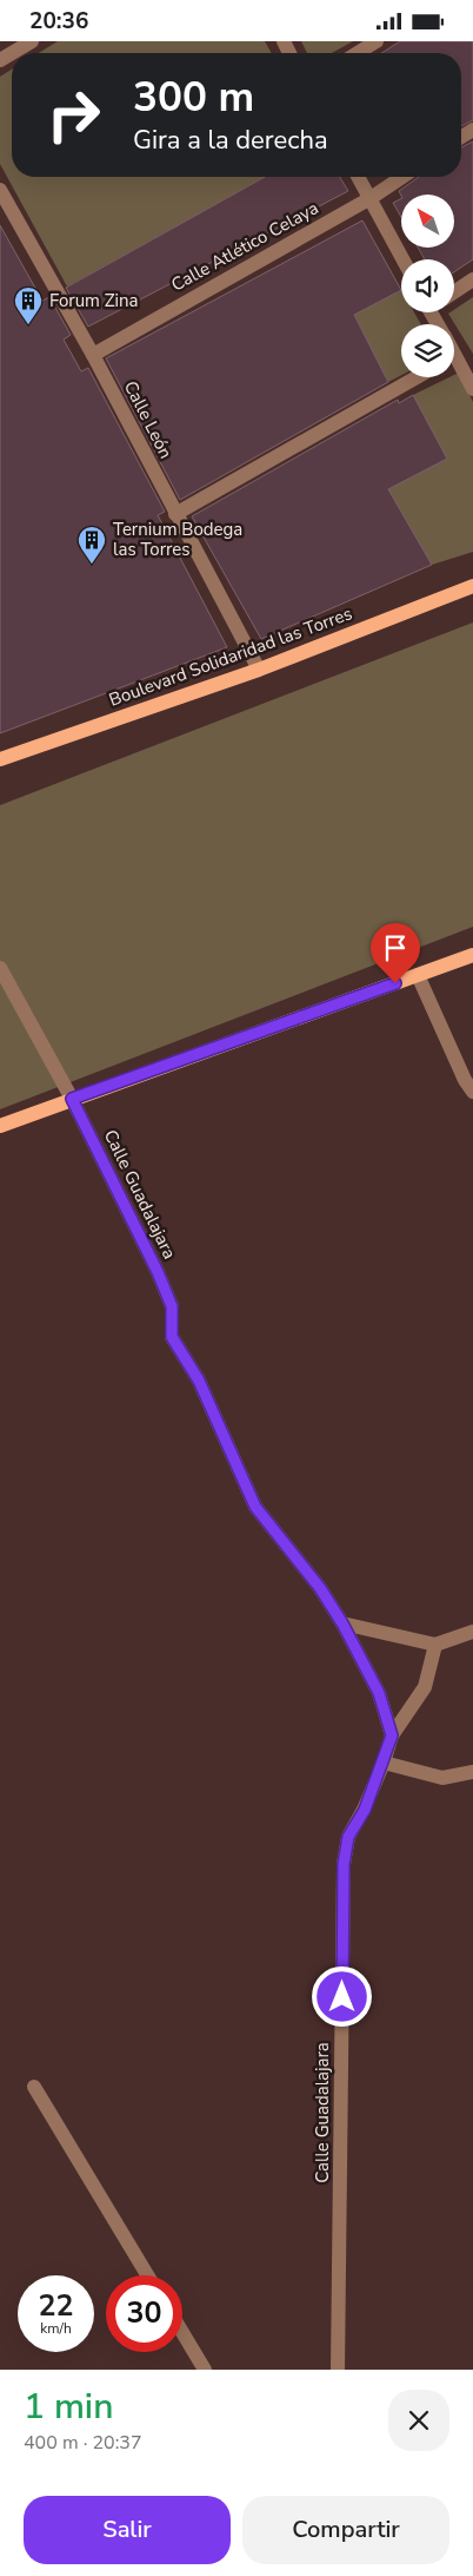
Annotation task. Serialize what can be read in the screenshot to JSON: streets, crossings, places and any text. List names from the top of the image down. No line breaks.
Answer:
{"streets":{"main road":["Boulevard Solidaridad las Torres"],"street":["Calle Atlético Celaya","Calle León","Calle Guadalajara"]},"crossings":[["Calle Atlético Celaya","Calle León"],["Calle León","Boulevard Solidaridad las Torres"]],"places":{"building":["Forum Zina","Ternium Bodega las Torres"]},"north":"top left","page":{"status":"20:36","turn":["300 m","Gira a la derecha"],"speed":"22 km/h","limit":"30","heading":["1 min","400 m · 20:37"],"buttons":["Salir","Compartir"]}}
